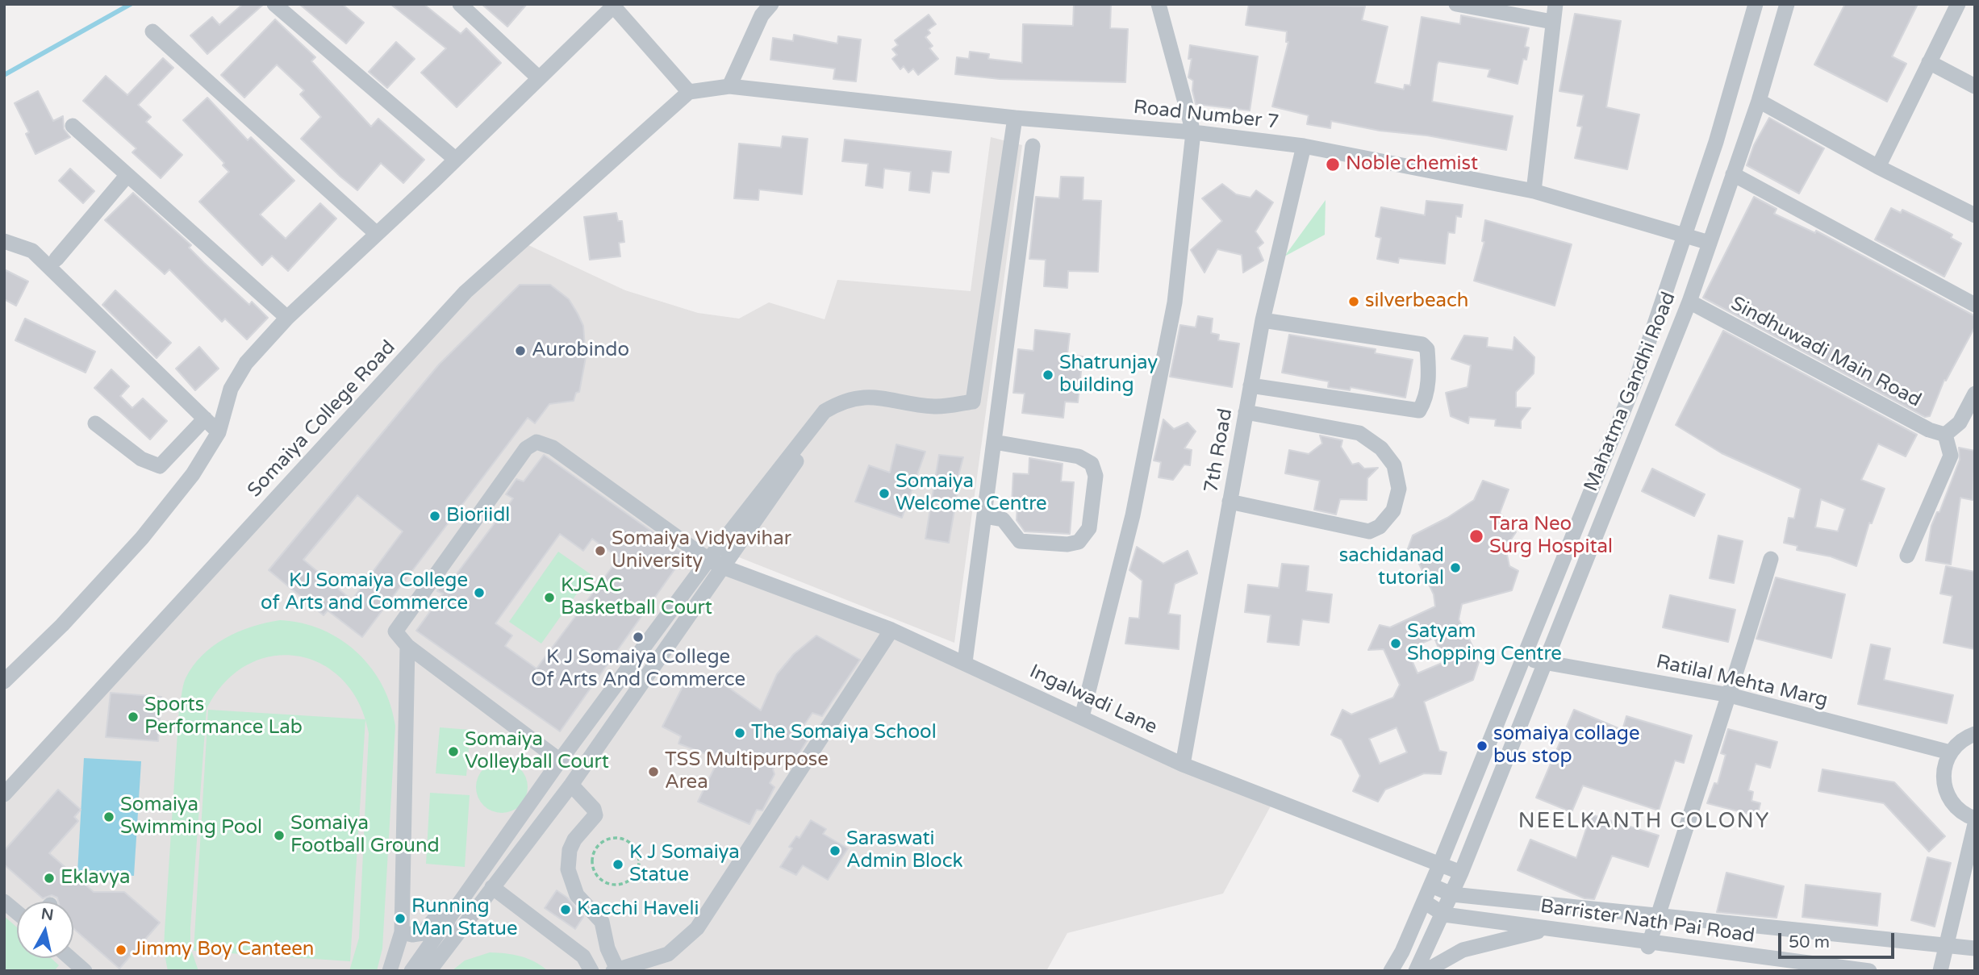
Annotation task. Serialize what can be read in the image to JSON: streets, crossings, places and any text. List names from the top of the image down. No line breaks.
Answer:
{"streets":{"street":["Road Number 7","Sindhuwadi Main Road","Mahatma Gandhi Road","Somaiya College Road","7th Road","Ratilal Mehta Marg","Ingalwadi Lane","Barrister Nath Pai Road"]},"crossings":[["Road Number 7","Mahatma Gandhi Road"],["Road Number 7","Somaiya College Road"],["Road Number 7","7th Road"],["Sindhuwadi Main Road","Mahatma Gandhi Road"],["Mahatma Gandhi Road","Ratilal Mehta Marg"],["Mahatma Gandhi Road","Ingalwadi Lane"],["Mahatma Gandhi Road","Barrister Nath Pai Road"],["7th Road","Ingalwadi Lane"]],"districts":["NEELKANTH COLONY"],"places":["Noble chemist","silverbeach","Aurobindo","Shatrunjay building","Somaiya Welcome Centre","Bioriidl","Tara Neo Surg Hospital","Somaiya Vidyavihar University","sachidanad tutorial","KJ Somaiya College of Arts and Commerce","KJSAC Basketball Court","K J Somaiya College Of Arts And Commerce","Satyam Shopping Centre","Sports Performance Lab","The Somaiya School","somaiya collage bus stop","Somaiya Volleyball Court","TSS Multipurpose Area","Somaiya Swimming Pool","Somaiya Football Ground","Saraswati Admin Block","K J Somaiya Statue","Eklavya","Kacchi Haveli","Running Man Statue","Jimmy Boy Canteen"],"scale_bar":"50 m","north":"top"}
